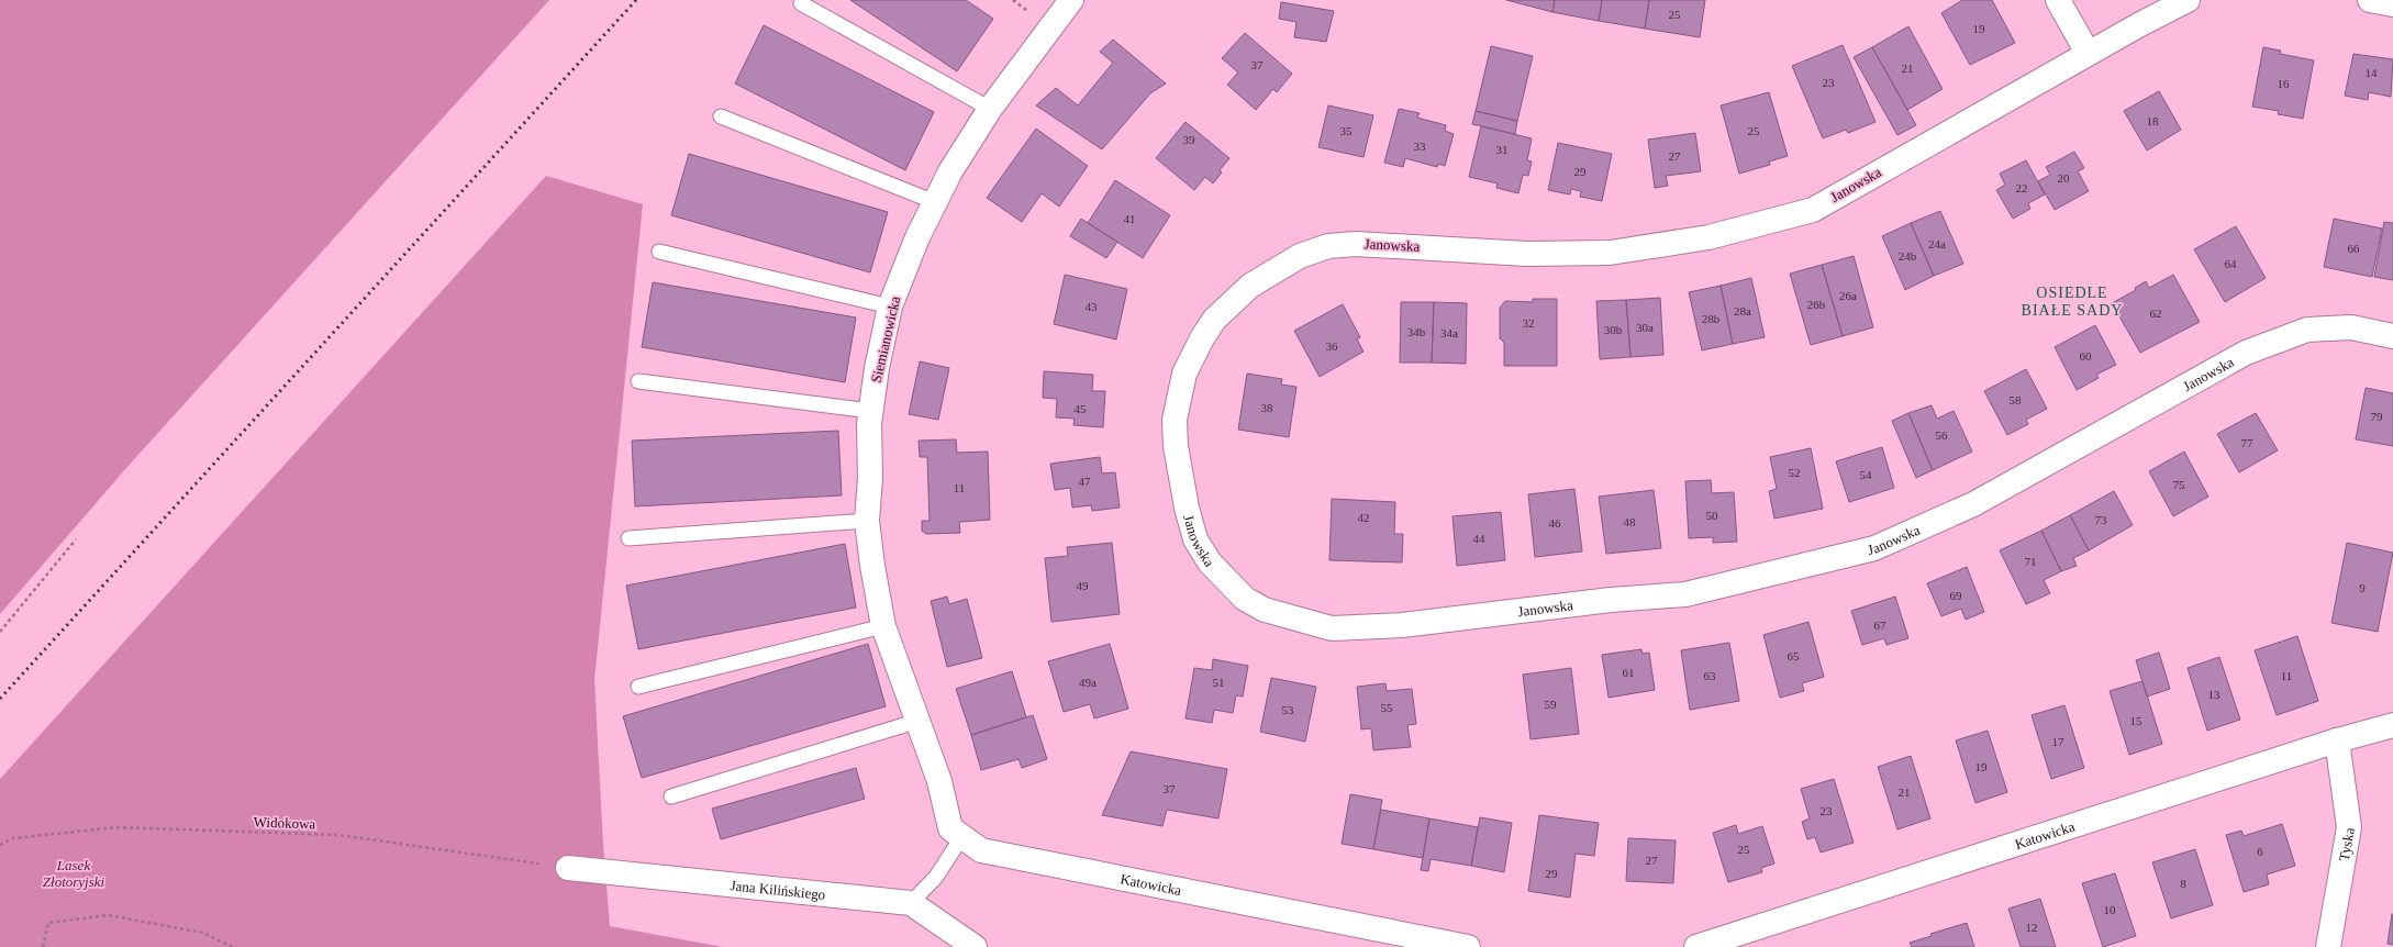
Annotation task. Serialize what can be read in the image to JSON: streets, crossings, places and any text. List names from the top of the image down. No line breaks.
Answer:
{"streets":{"street":["Janowska","Siemianowicka","Katowicka","Tyska","Jana Kilińskiego"],"path":["Widokowa"]},"crossings":[["Siemianowicka","Katowicka"],["Widokowa","Jana Kilińskiego"],["Katowicka","Tyska"]],"districts":["OSIEDLE BIAŁE SADY"],"parks":["Lasek Złotoryjski"],"house_numbers":["25","19","37","21","14","23","16","18","35","25","39","33","31","27","29","20","22","41","24a","66","24b","64","26a","26b","43","28a","62","28b","32","30a","30b","34b","34a","36","60","58","38","45","79","56","77","52","54","47","75","11","50","42","73","48","46","44","71","49","9","69","67","65","61","63","11","49a","51","13","59","55","53","15","17","19","37","21","23","25","6","27","29","8","10","12"]}
